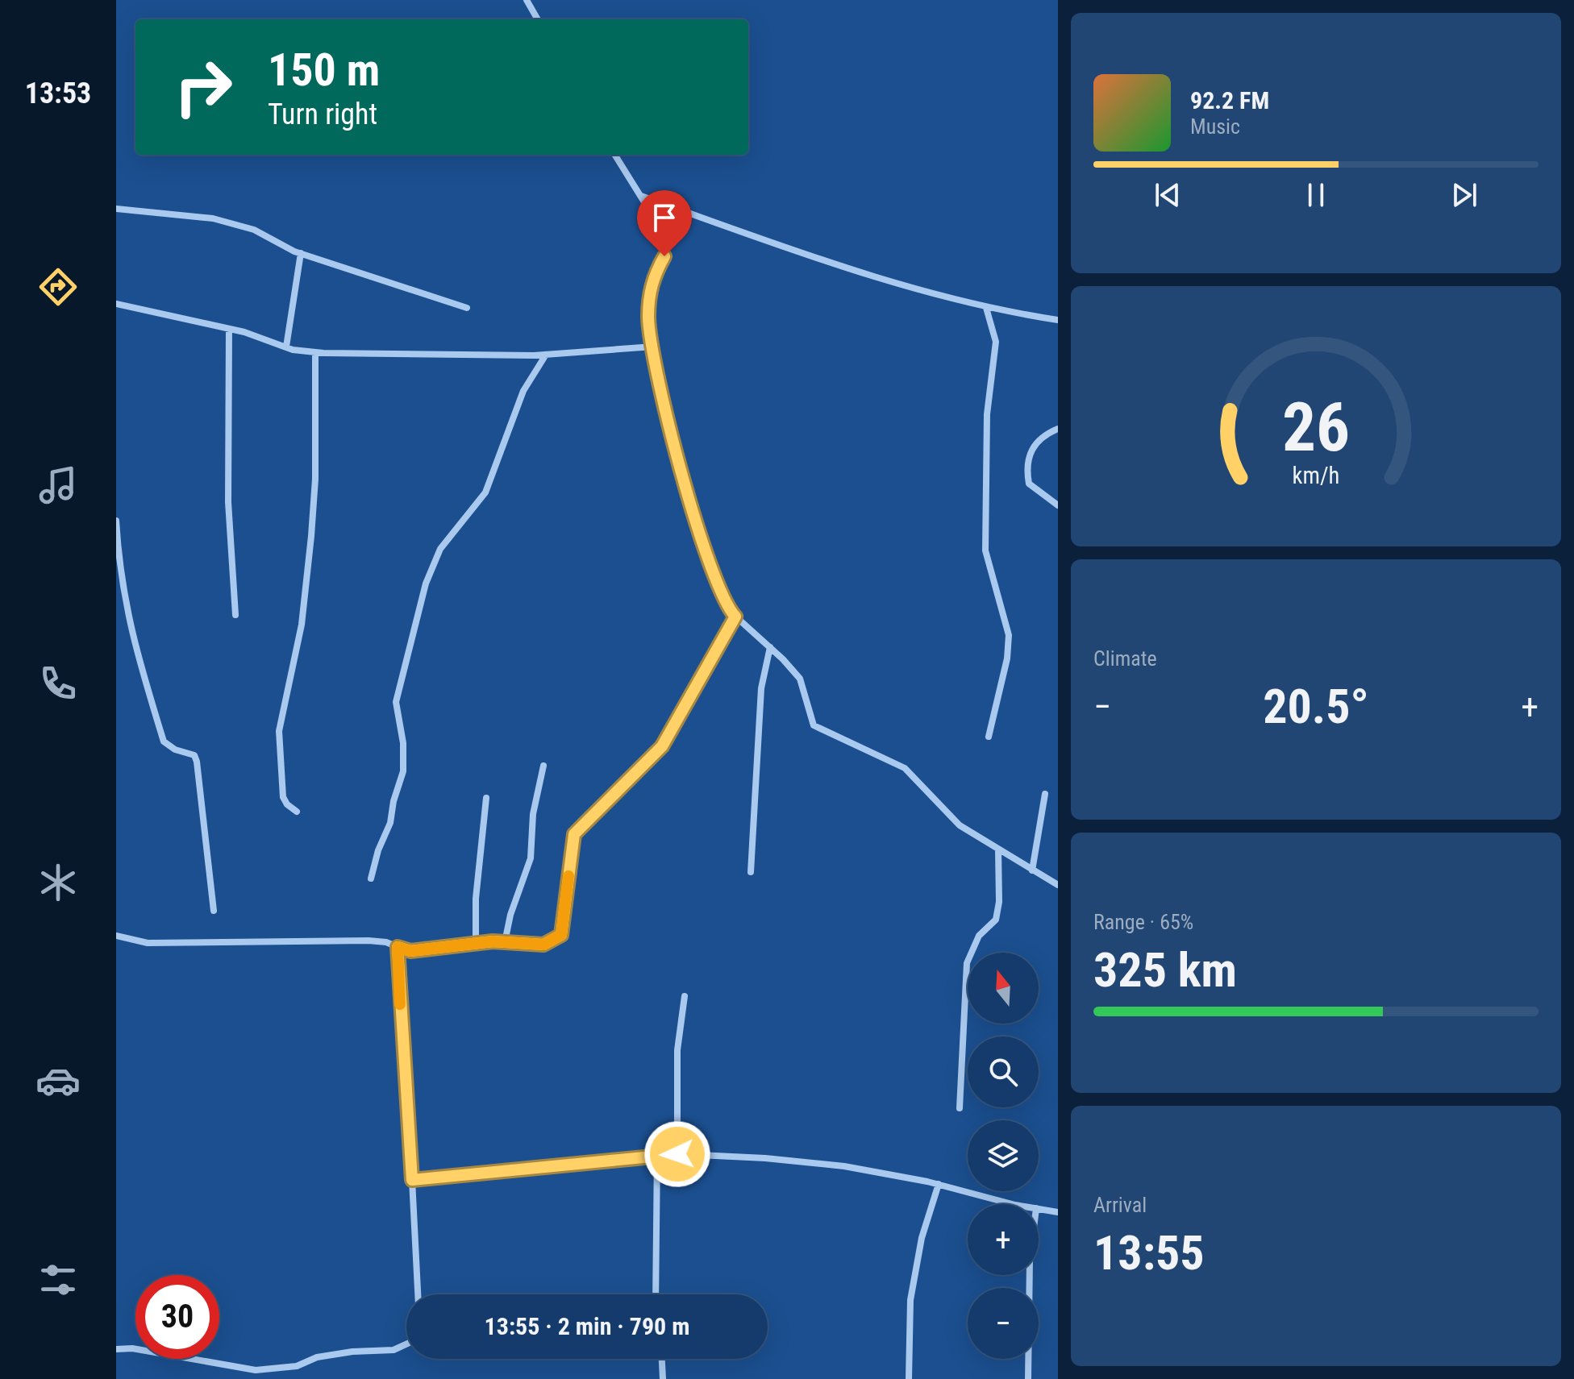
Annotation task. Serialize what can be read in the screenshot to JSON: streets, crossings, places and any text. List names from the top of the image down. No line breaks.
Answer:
{"north":"top","page":{"tabs":"13:53","turn":["150 m","Turn right"],"song":["92.2 FM","Music"],"tile":["Climate",["Range · 65%","325 km"],["Arrival","13:55"]],"heat":["−","20.5°","+"],"map_buttons":["+","−"],"limit":"30","trip":"13:55 · 2 min · 790 m","gauge":["26","km/h"]}}
